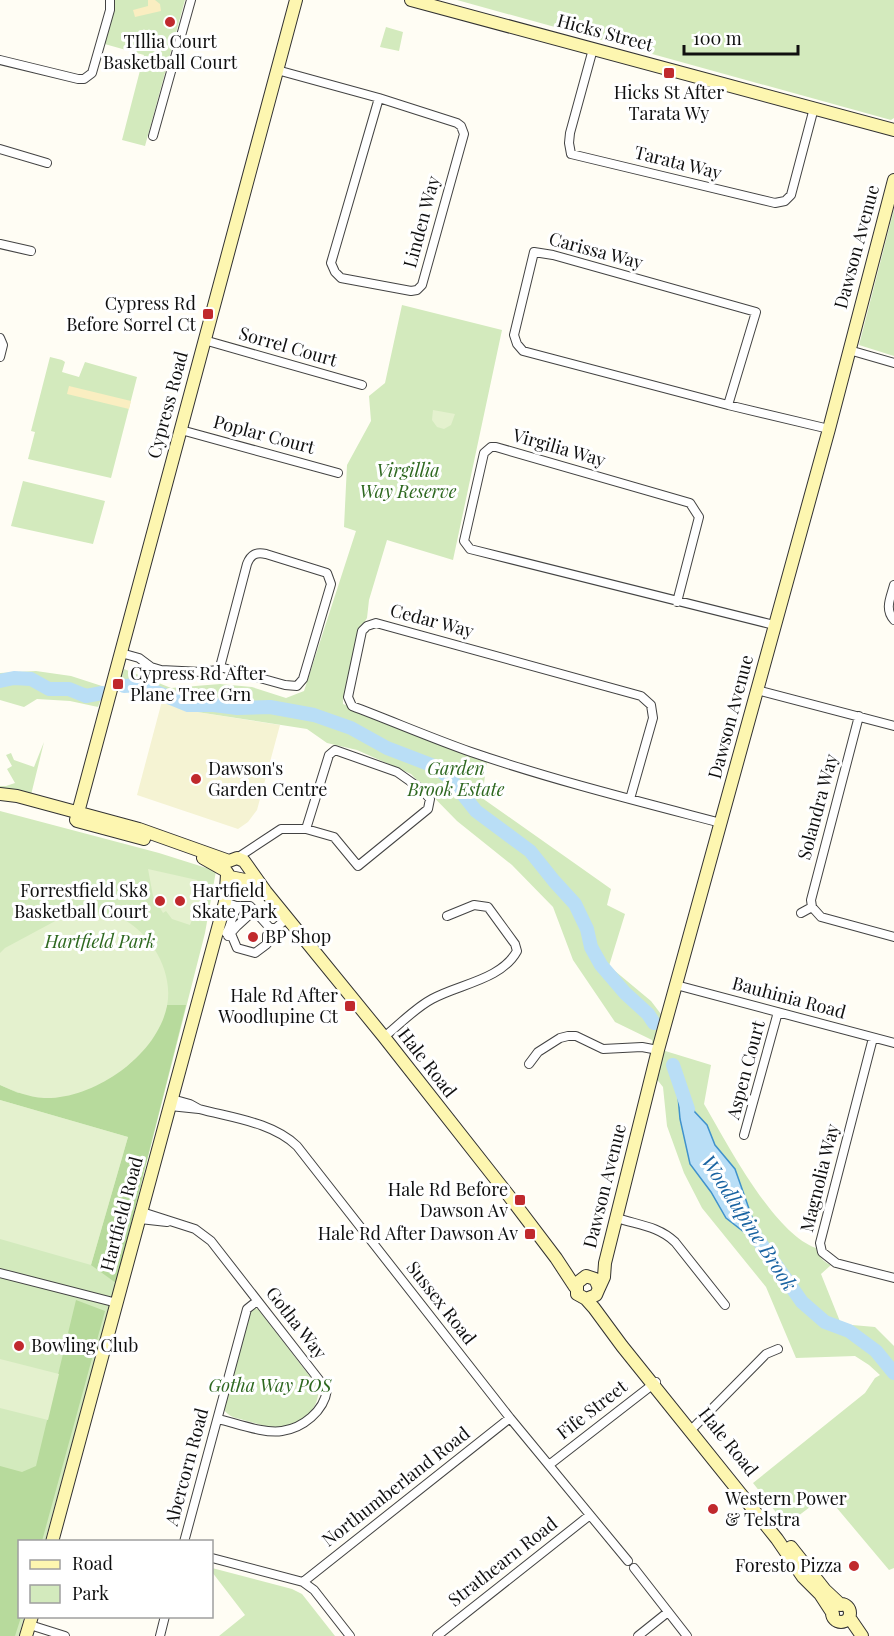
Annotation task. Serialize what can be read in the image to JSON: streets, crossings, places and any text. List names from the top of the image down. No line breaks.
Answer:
{"streets":{"main road":["Hicks Street","Dawson Avenue","Cypress Road","Hale Road","Hartfield Road"],"street":["Tarata Way","Linden Way","Carissa Way","Sorrel Court","Poplar Court","Virgilia Way","Cedar Way","Solandra Way","Bauhinia Road","Aspen Court","Magnolia Way","Sussex Road","Gotha Way","Fife Street","Abercorn Road","Northumberland Road","Strathearn Road"]},"crossings":[["Hicks Street","Tarata Way"],["Linden Way","Cypress Road"],["Dawson Avenue","Carissa Way"],["Dawson Avenue","Virgilia Way"],["Dawson Avenue","Cedar Way"],["Dawson Avenue","Bauhinia Road"],["Dawson Avenue","Hale Road"],["Sorrel Court","Cypress Road"],["Cypress Road","Poplar Court"],["Bauhinia Road","Aspen Court"],["Bauhinia Road","Magnolia Way"],["Hale Road","Hartfield Road"],["Hale Road","Fife Street"],["Hartfield Road","Sussex Road"],["Hartfield Road","Gotha Way"],["Sussex Road","Fife Street"],["Sussex Road","Northumberland Road"],["Sussex Road","Strathearn Road"],["Gotha Way","Abercorn Road"]],"water":["Woodlupine Brook"],"parks":["Virgillia Way Reserve","Garden Brook Estate","Hartfield Park","Gotha Way POS"],"places":{"other":["TIllia Court Basketball Court","Dawson's Garden Centre","Forrestfield Sk8 Basketball Court","Hartfield Skate Park","BP Shop","Bowling Club","Western Power & Telstra","Foresto Pizza"],"transit":["Hicks St After Tarata Wy","Cypress Rd Before Sorrel Ct","Cypress Rd After Plane Tree Grn","Hale Rd After Woodlupine Ct","Hale Rd Before Dawson Av","Hale Rd After Dawson Av"]},"legend":["Road","Park"],"scale_bar":"100 m"}
